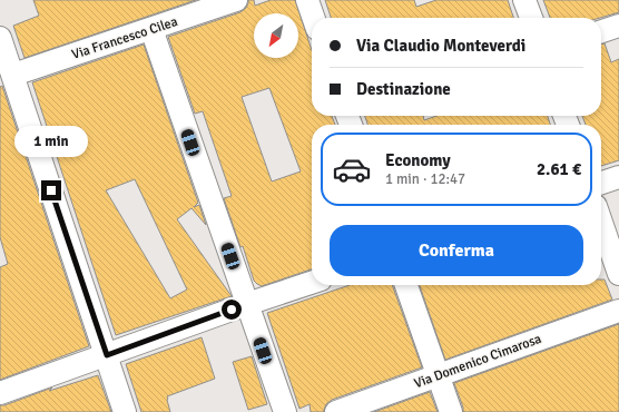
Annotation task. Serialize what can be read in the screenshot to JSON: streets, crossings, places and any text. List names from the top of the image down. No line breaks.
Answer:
{"streets":{"street":["Via Francesco Cilea","Via Domenico Cimarosa"]},"north":"bottom left","page":{"banner":["Via Claudio Monteverdi","Destinazione"],"bubble":"1 min","list":[{"name":"Economy","note":"1 min · 12:47","value":"2.61 €"}],"buttons":"Conferma"}}
